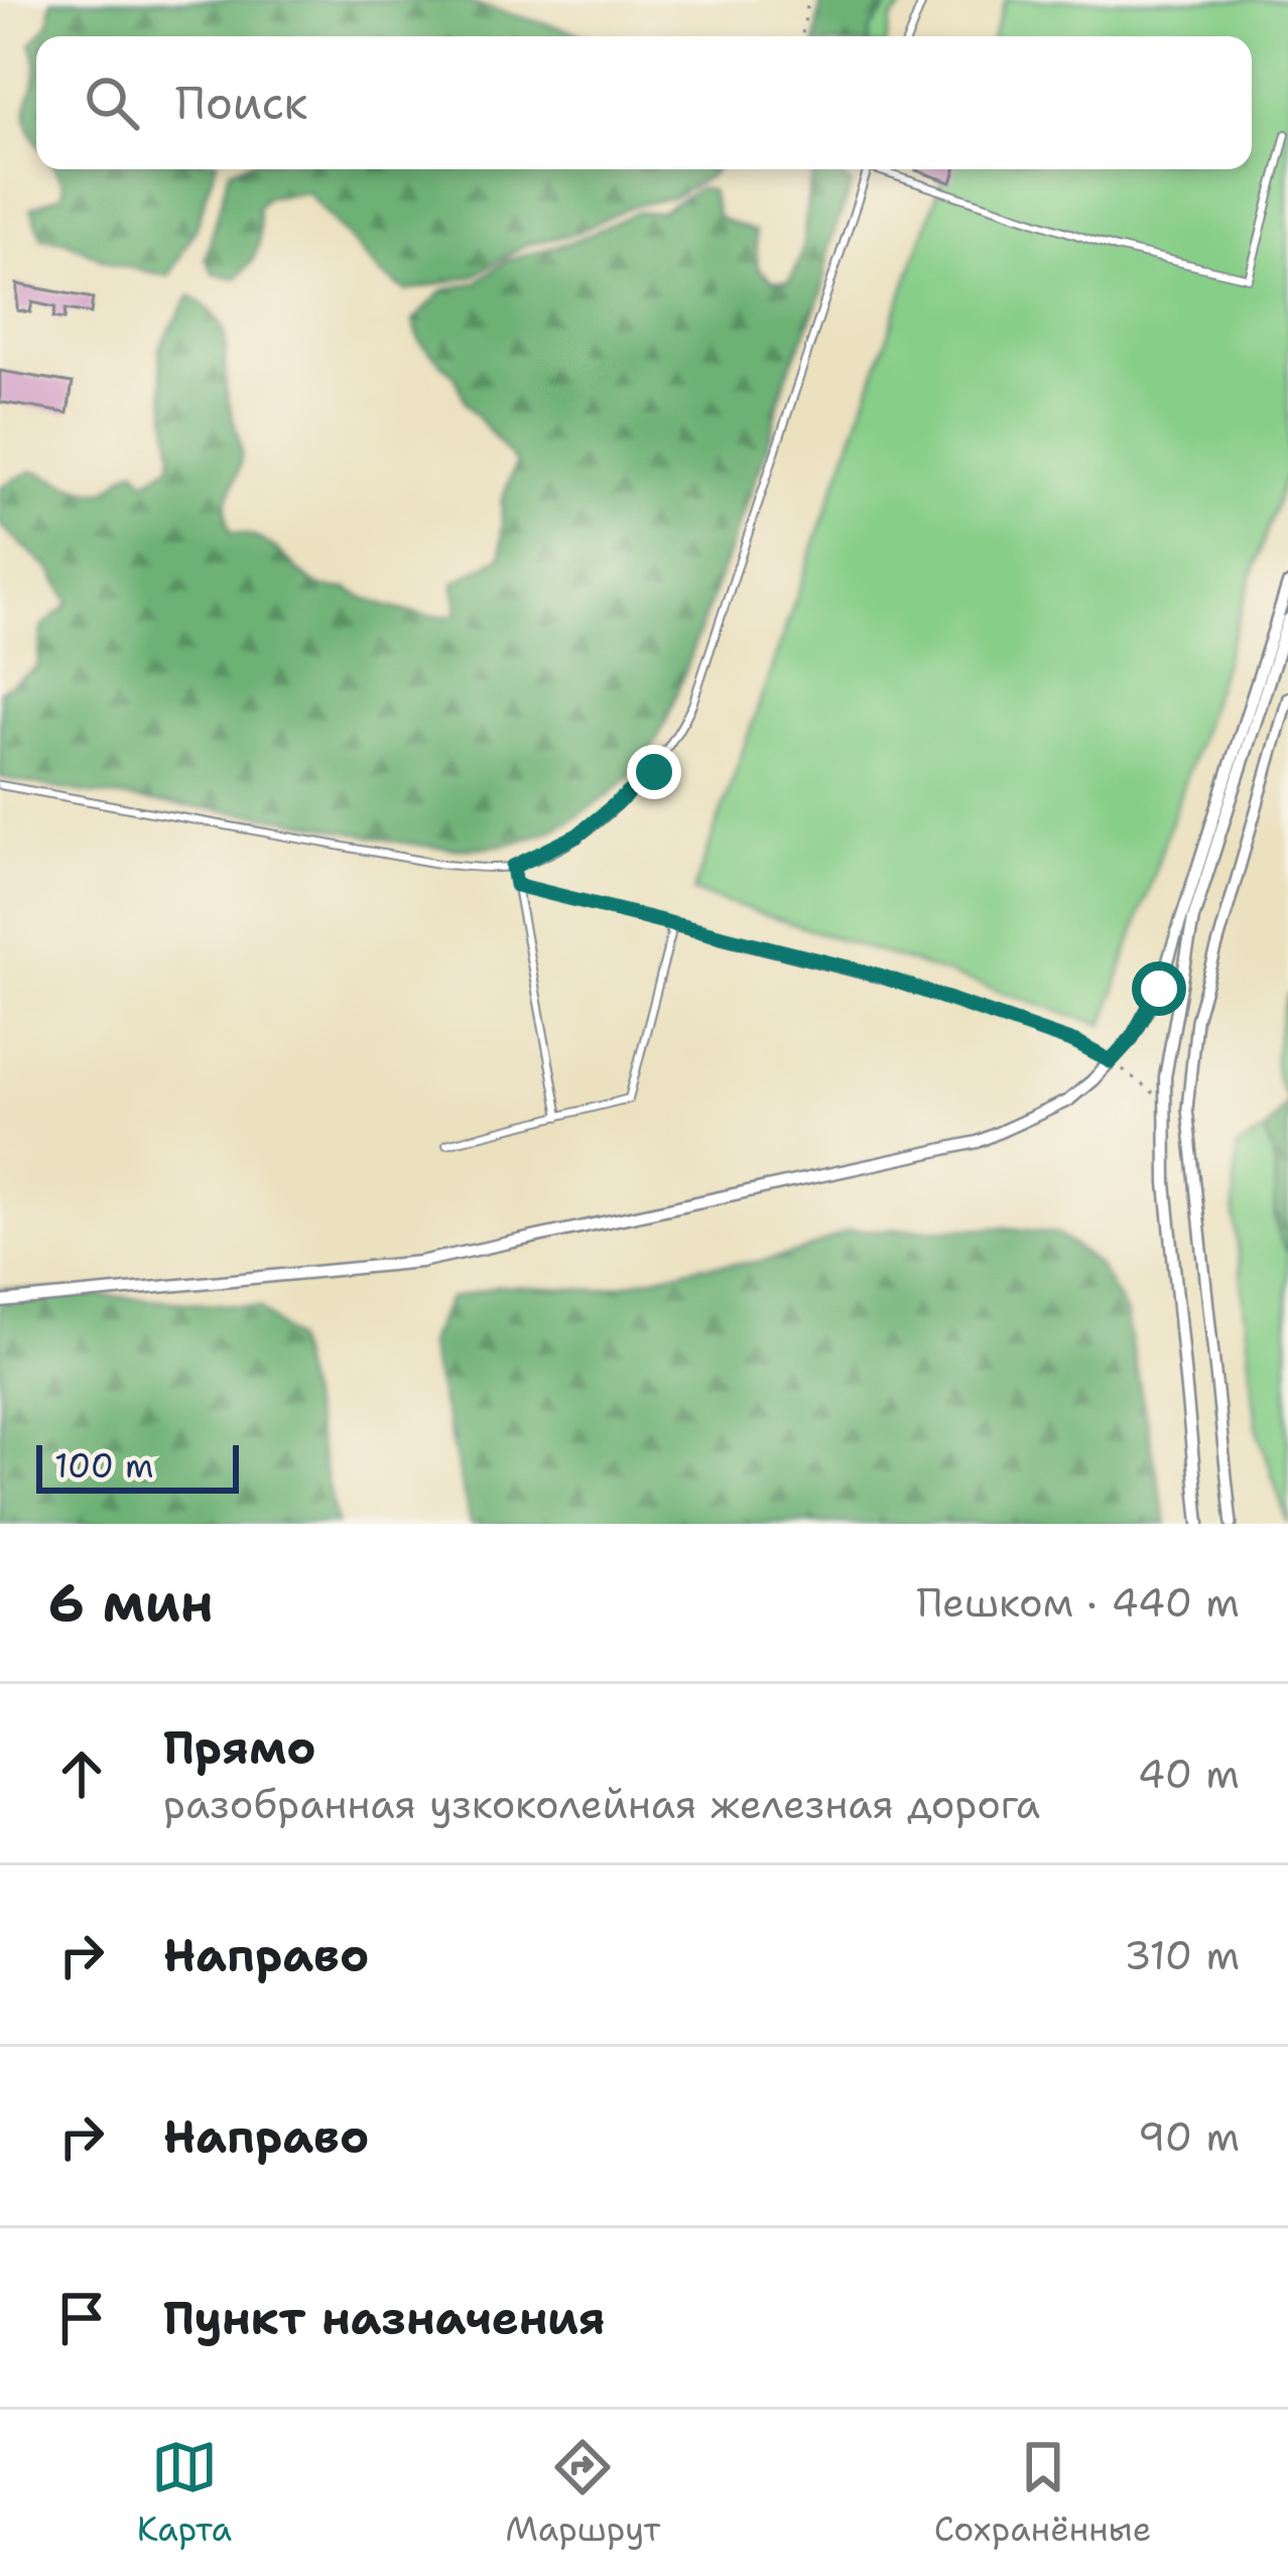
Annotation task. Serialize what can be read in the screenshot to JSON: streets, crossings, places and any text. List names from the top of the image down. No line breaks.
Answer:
{"scale_bar":"100 m","page":{"search":"Поиск","scale":"100 m","heading":["6 мин","Пешком · 440 m"],"list":[["Прямо","разобранная узкоколейная железная дорога","40 m"],["Направо","310 m"],["Направо","90 m"],"Пункт назначения"],"nav":["Карта","Маршрут","Сохранённые"]}}
